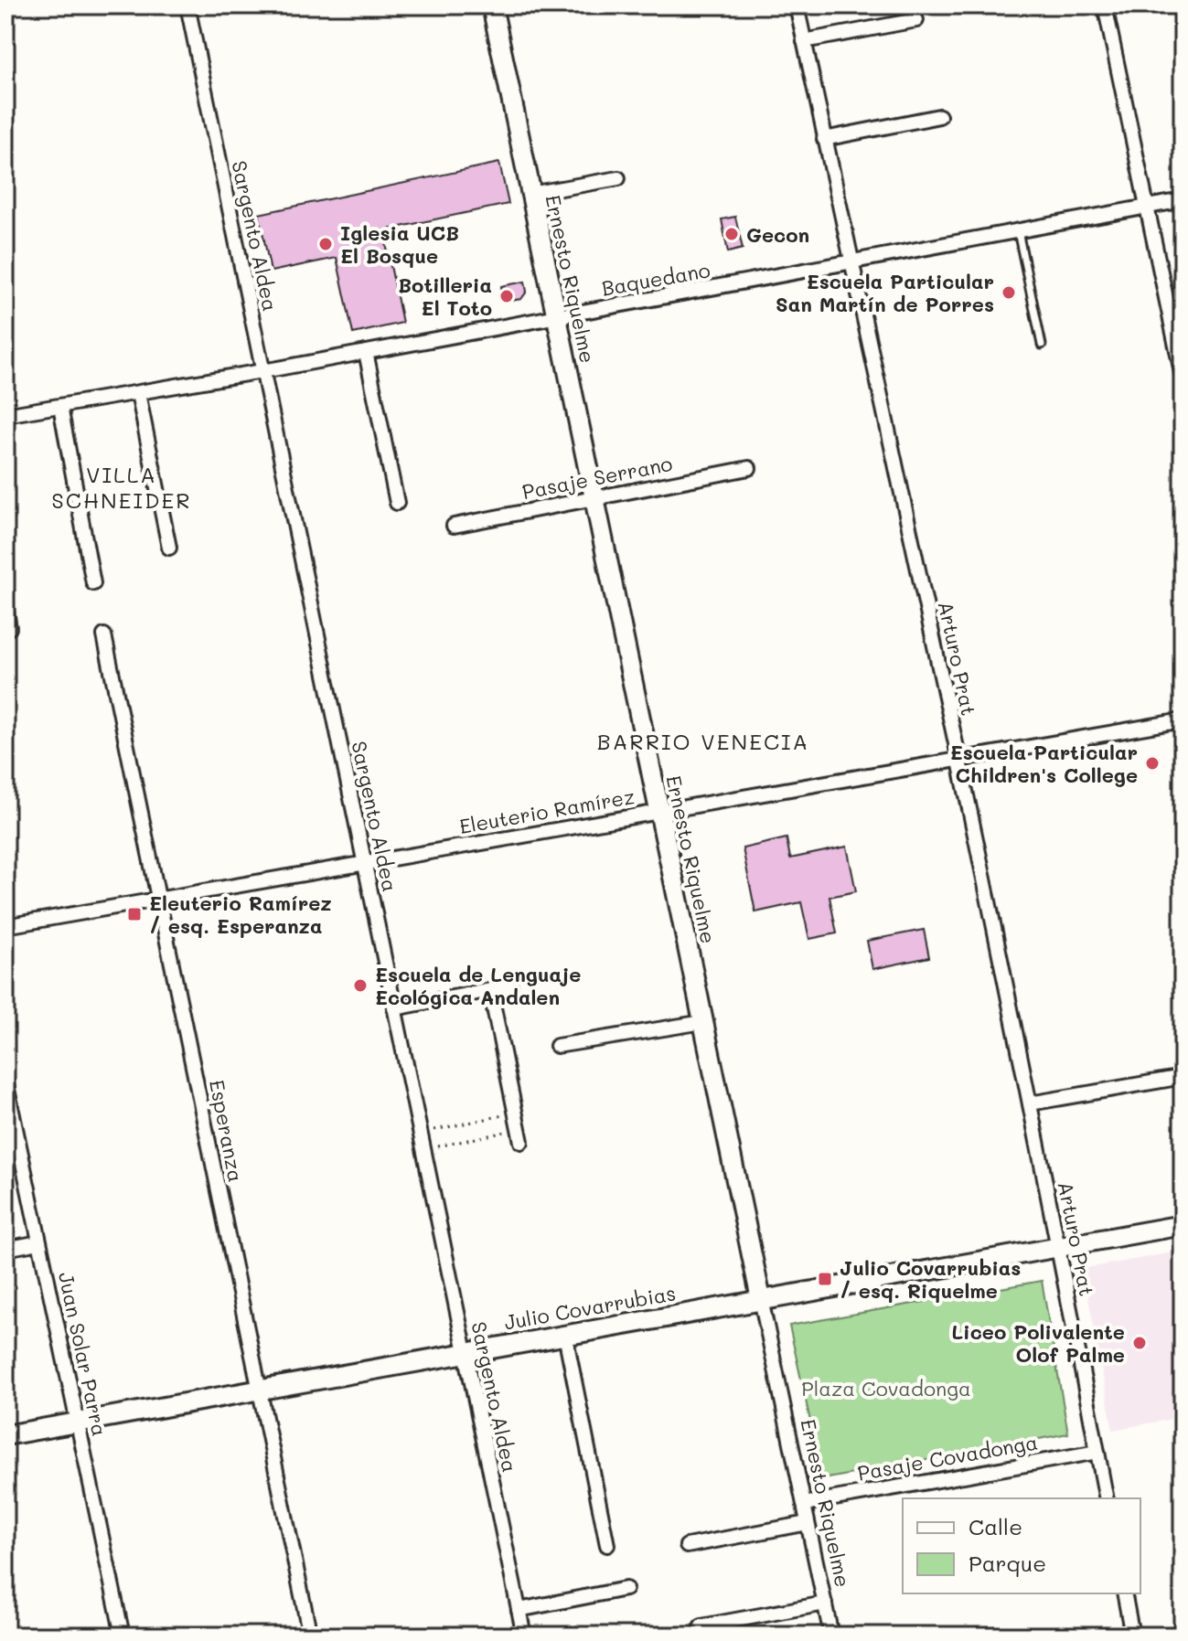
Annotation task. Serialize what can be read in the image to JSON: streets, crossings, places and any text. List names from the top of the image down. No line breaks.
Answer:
{"streets":{"street":["Sargento Aldea","Ernesto Riquelme","Baquedano","Pasaje Serrano","Arturo Prat","Eleuterio Ramírez","Esperanza","Julio Covarrubias","Juan Solar Parra","Pasaje Covadonga"]},"crossings":[["Sargento Aldea","Baquedano"],["Sargento Aldea","Eleuterio Ramírez"],["Sargento Aldea","Julio Covarrubias"],["Ernesto Riquelme","Baquedano"],["Ernesto Riquelme","Pasaje Serrano"],["Ernesto Riquelme","Eleuterio Ramírez"],["Ernesto Riquelme","Julio Covarrubias"],["Ernesto Riquelme","Pasaje Covadonga"],["Baquedano","Arturo Prat"],["Arturo Prat","Eleuterio Ramírez"],["Arturo Prat","Julio Covarrubias"],["Arturo Prat","Pasaje Covadonga"],["Eleuterio Ramírez","Esperanza"],["Esperanza","Julio Covarrubias"],["Julio Covarrubias","Juan Solar Parra"]],"districts":["VILLA SCHNEIDER","BARRIO VENECIA"],"parks":["Plaza Covadonga"],"places":{"other":["Gecon","Iglesia UCB El Bosque","Escuela Particular San Martín de Porres","Botilleria El Toto","Escuela Particular Children's College","Escuela de Lenguaje Ecológica Andalen","Liceo Polivalente Olof Palme"],"transit":["Eleuterio Ramírez / esq. Esperanza","Julio Covarrubias / esq. Riquelme"]},"legend":["Calle","Parque"]}
